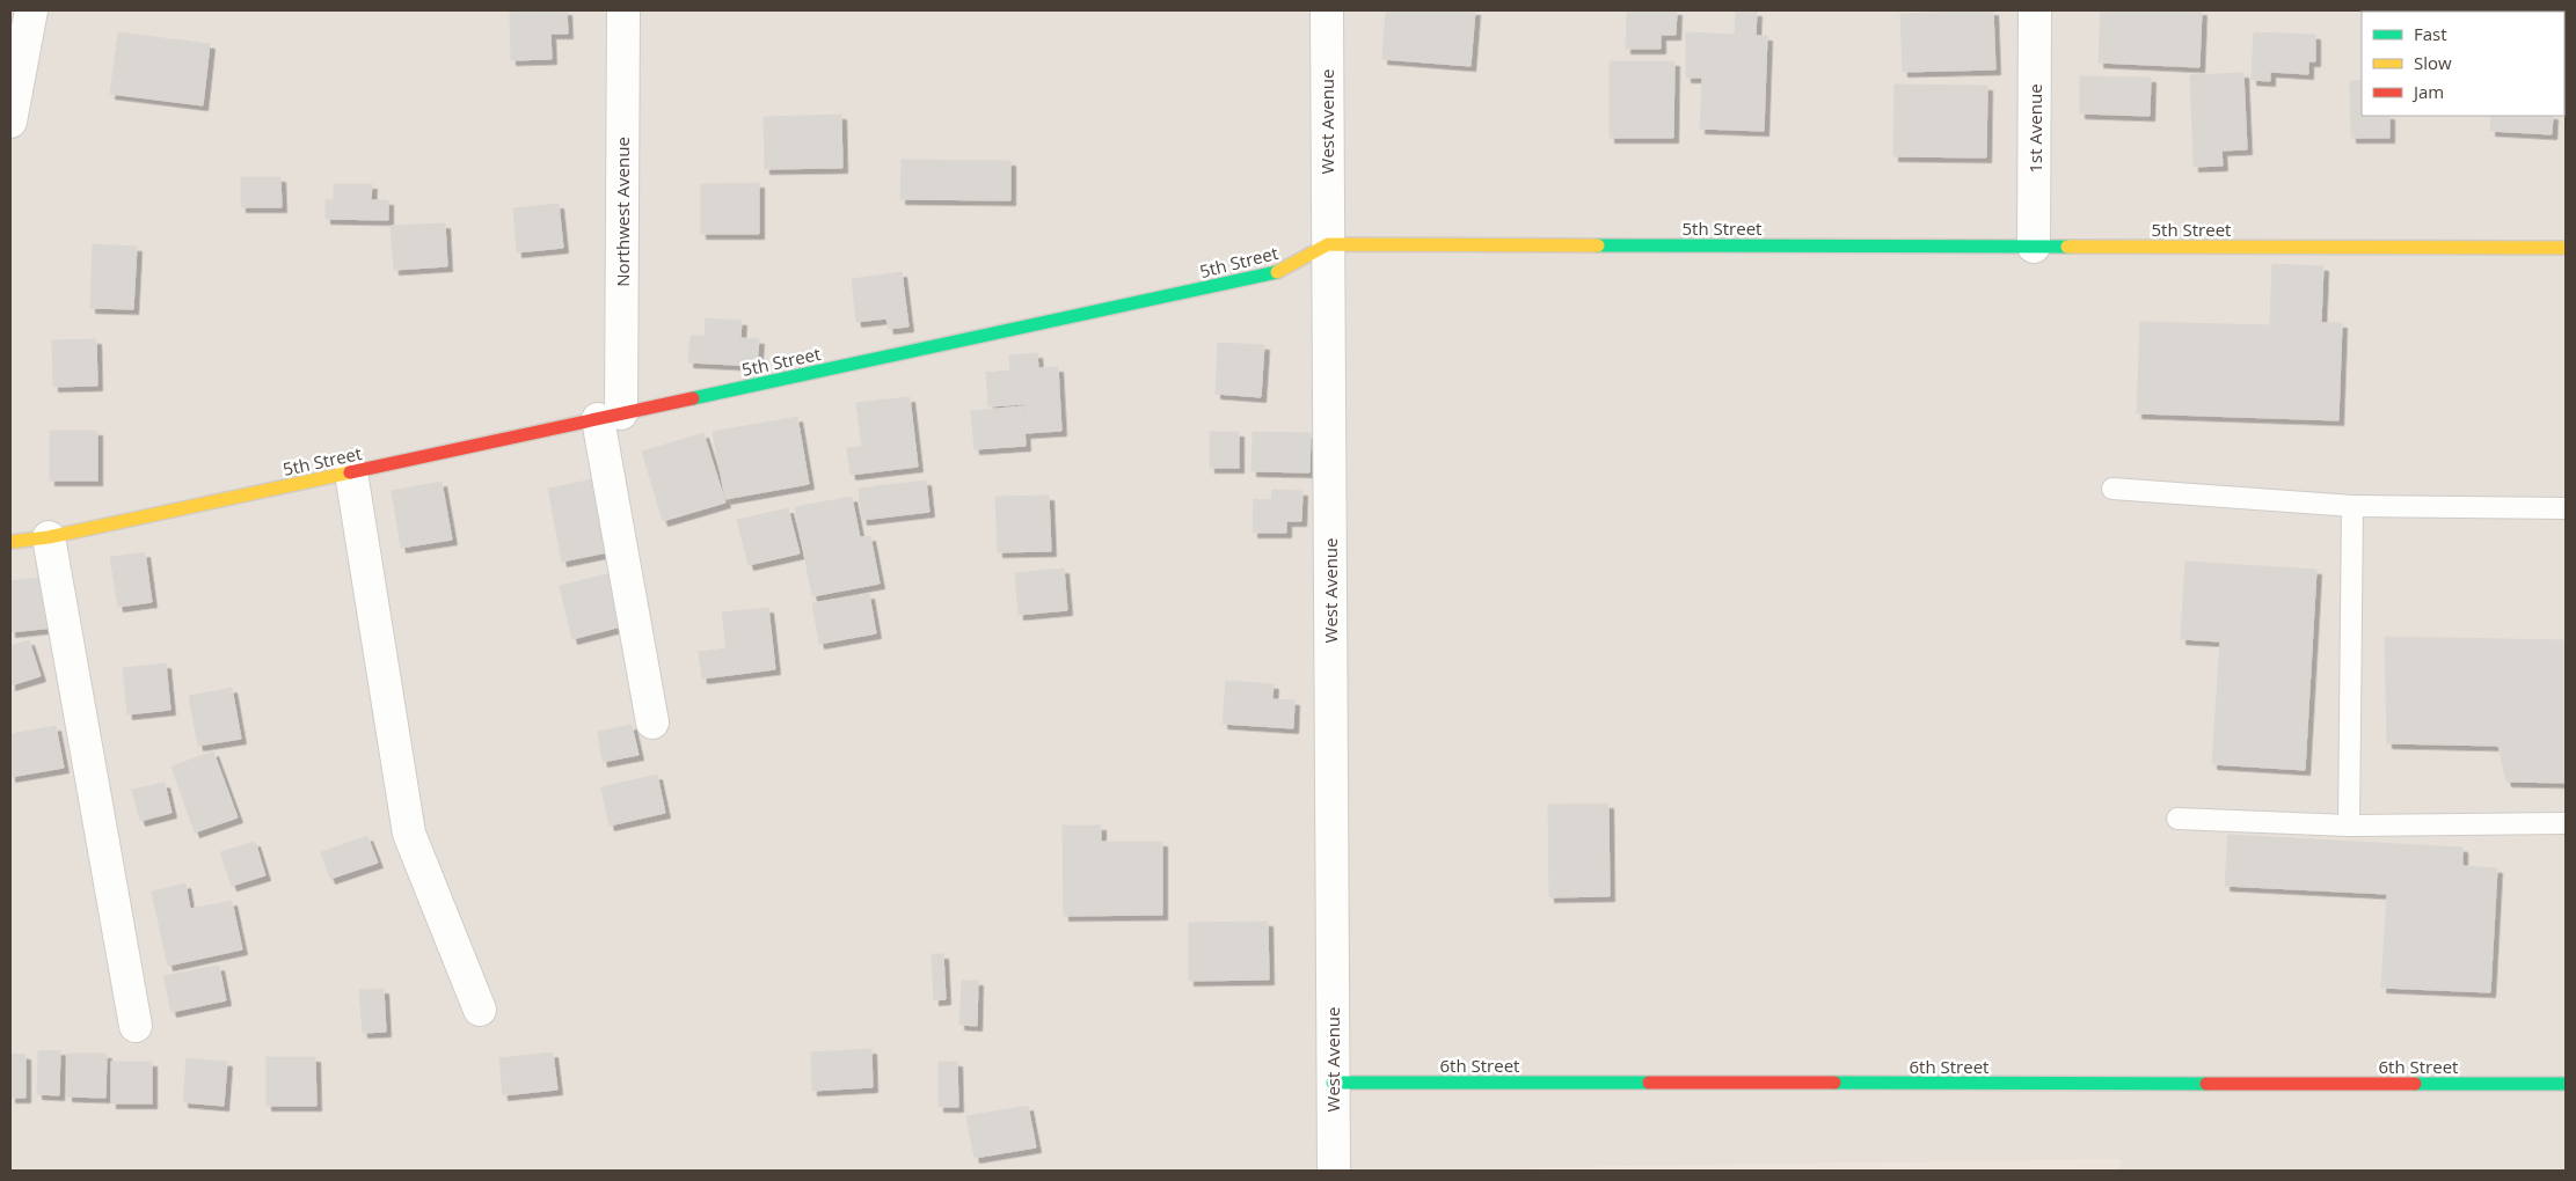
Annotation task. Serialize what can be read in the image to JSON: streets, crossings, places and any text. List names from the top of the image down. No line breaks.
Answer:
{"streets":{"street":["West Avenue","1st Avenue","Northwest Avenue","5th Street","6th Street"]},"crossings":[["West Avenue","5th Street"],["West Avenue","6th Street"],["1st Avenue","5th Street"],["Northwest Avenue","5th Street"]],"legend":["Fast","Slow","Jam"]}
